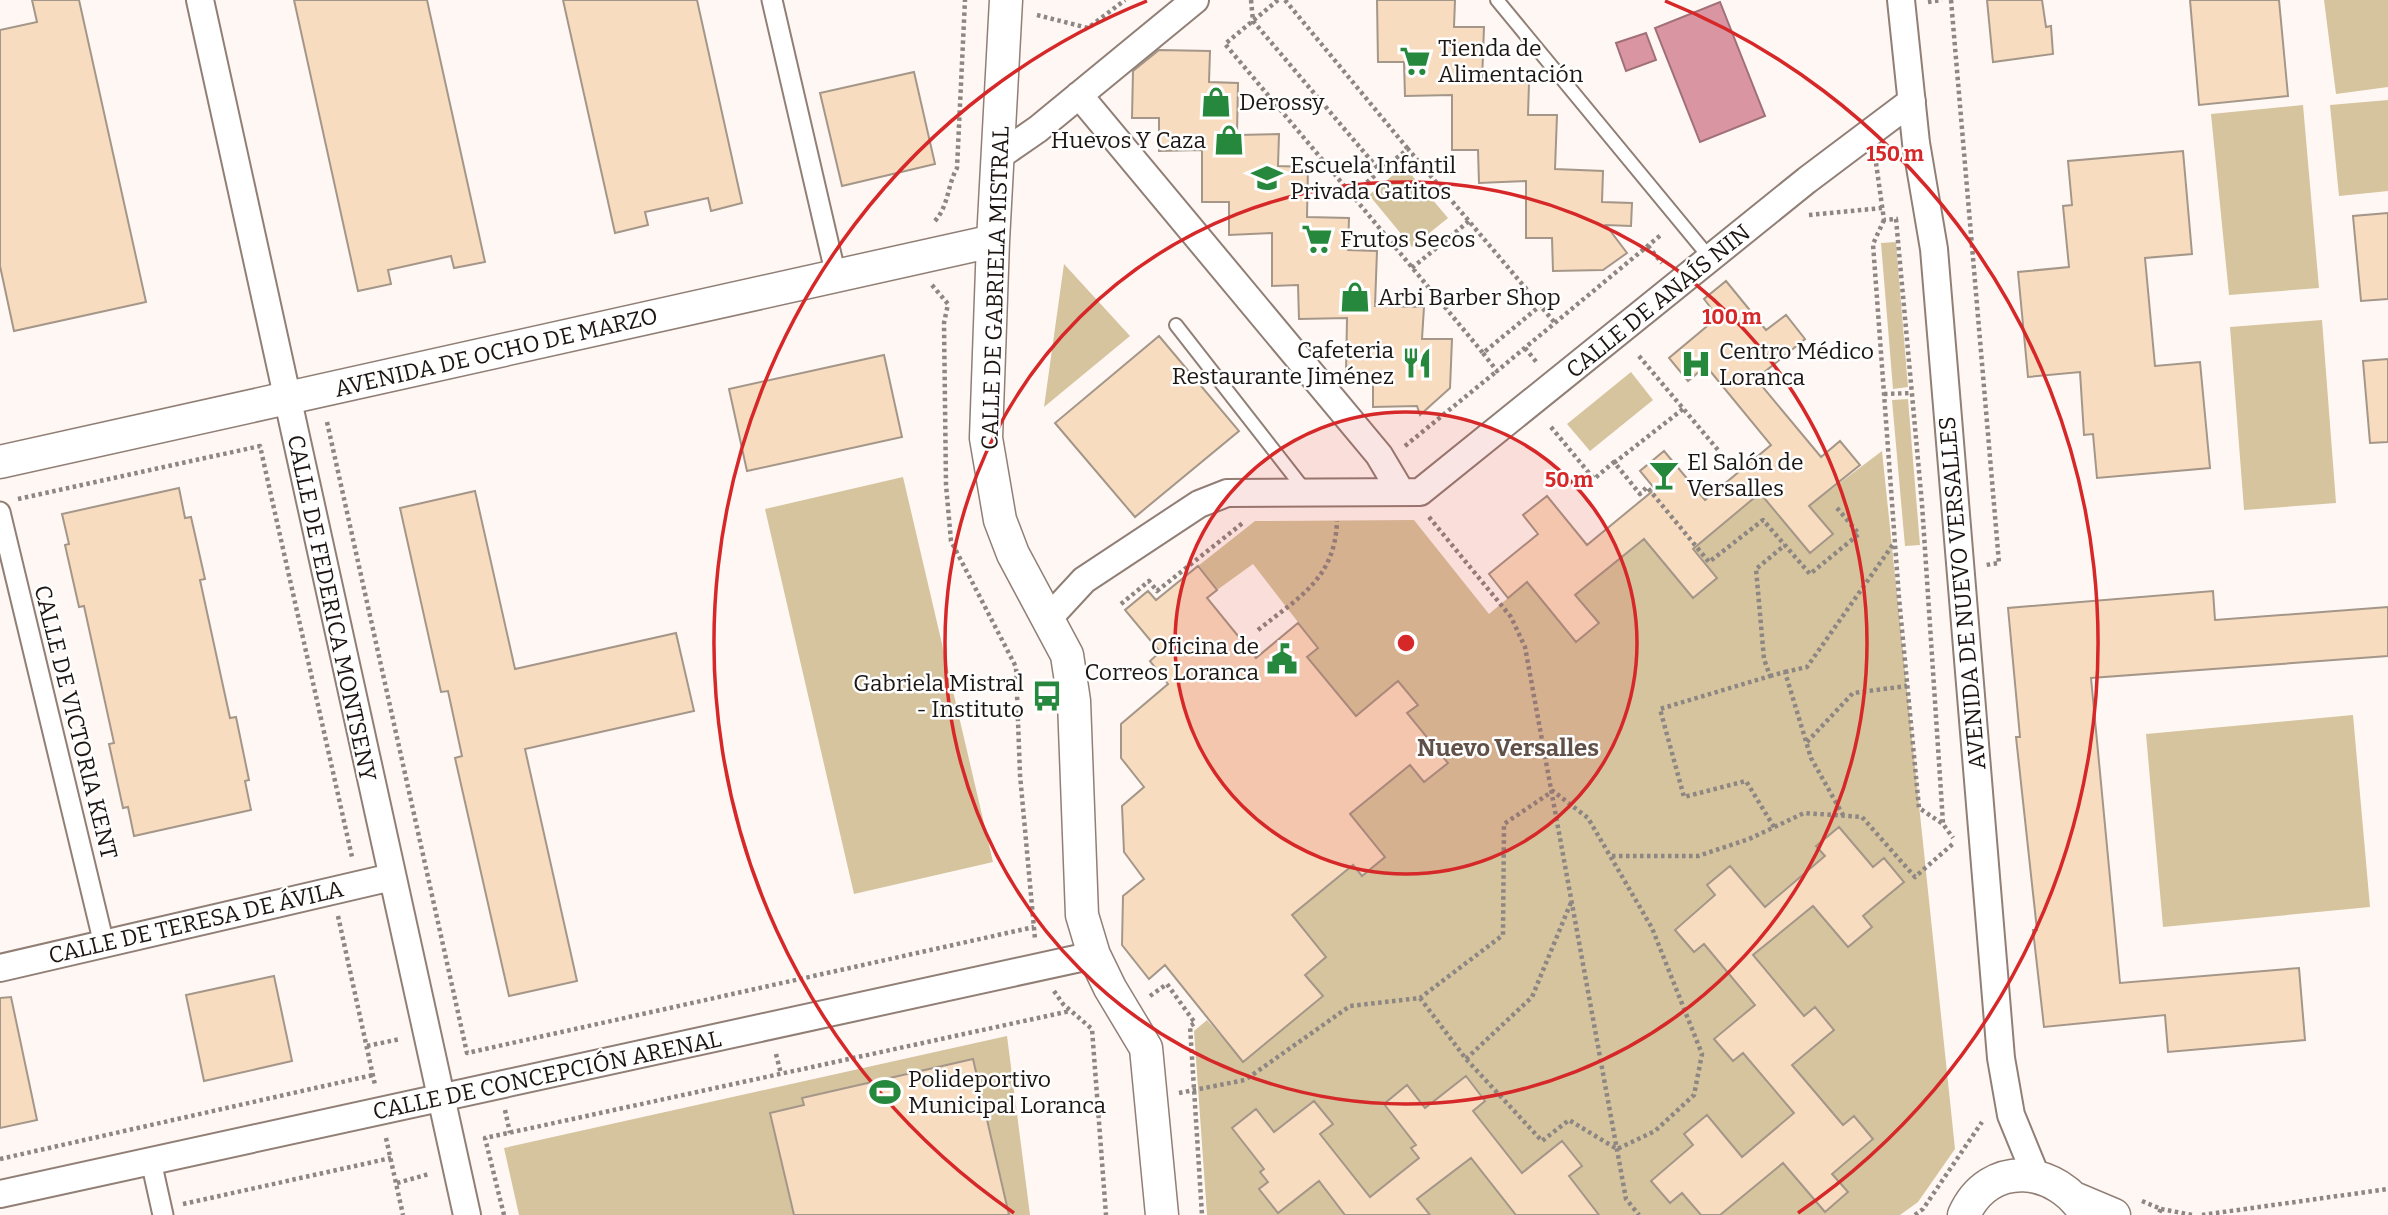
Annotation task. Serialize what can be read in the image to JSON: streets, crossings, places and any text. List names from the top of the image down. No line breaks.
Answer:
{"streets":{"street":["CALLE DE GABRIELA MISTRAL","CALLE DE ANAÍS NIN","AVENIDA DE OCHO DE MARZO","AVENIDA DE NUEVO VERSALLES","CALLE DE FEDERICA MONTSENY","CALLE DE VICTORIA KENT","CALLE DE TERESA DE ÁVILA","CALLE DE CONCEPCIÓN ARENAL"]},"crossings":[["CALLE DE GABRIELA MISTRAL","AVENIDA DE OCHO DE MARZO"],["CALLE DE GABRIELA MISTRAL","CALLE DE CONCEPCIÓN ARENAL"],["CALLE DE ANAÍS NIN","AVENIDA DE NUEVO VERSALLES"],["AVENIDA DE OCHO DE MARZO","CALLE DE FEDERICA MONTSENY"],["CALLE DE FEDERICA MONTSENY","CALLE DE TERESA DE ÁVILA"],["CALLE DE FEDERICA MONTSENY","CALLE DE CONCEPCIÓN ARENAL"],["CALLE DE VICTORIA KENT","CALLE DE TERESA DE ÁVILA"]],"districts":["Nuevo Versalles"],"places":{"supermarket":["Tienda de Alimentación","Frutos Secos"],"shop":["Derossy","Huevos Y Caza","Arbi Barber Shop"],"school or university":["Escuela Infantil Privada Gatitos"],"restaurant":["Cafeteria Restaurante Jiménez"],"hospital":["Centro Médico Loranca"],"bar":["El Salón de Versalles"],"public building":["Oficina de Correos Loranca"],"bus stop":["Gabriela Mistral - Instituto"],"sports":["Polideportivo Municipal Loranca"]},"rings":["150 m","100 m","50 m"]}
